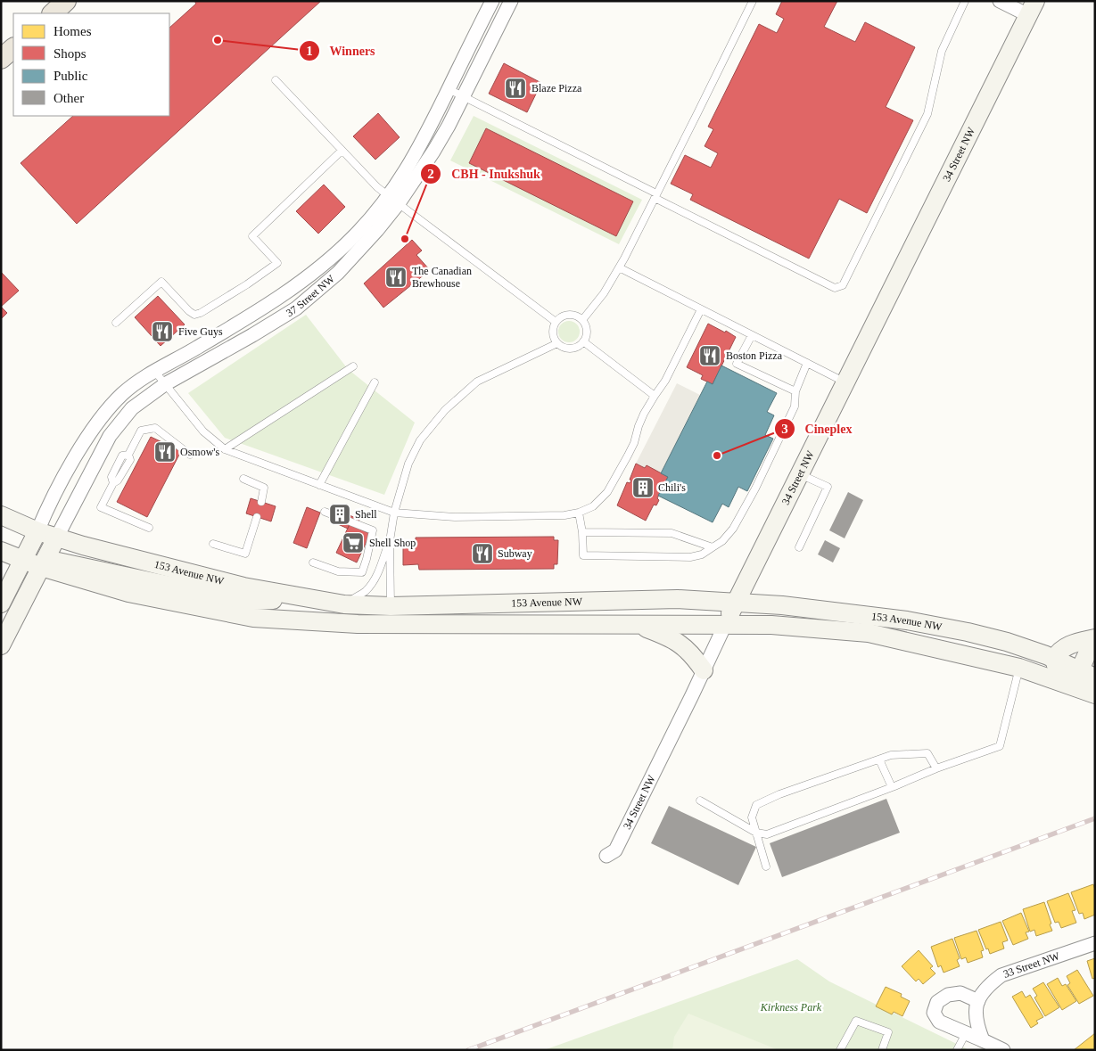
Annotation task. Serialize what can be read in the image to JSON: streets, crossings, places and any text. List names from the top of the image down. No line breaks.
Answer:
{"streets":{"main road":["34 Street NW","153 Avenue NW"],"street":["37 Street NW","33 Street NW"]},"crossings":[["34 Street NW","153 Avenue NW"],["37 Street NW","153 Avenue NW"]],"parks":["Kirkness Park"],"places":{"other":["Winners","CBH - Inukshuk","Cineplex"],"restaurant":["Blaze Pizza","The Canadian Brewhouse","Five Guys","Boston Pizza","Osmow's","Subway"],"building":["Chili's","Shell"],"supermarket":["Shell Shop"]},"legend":["Homes","Shops","Public","Other"]}
